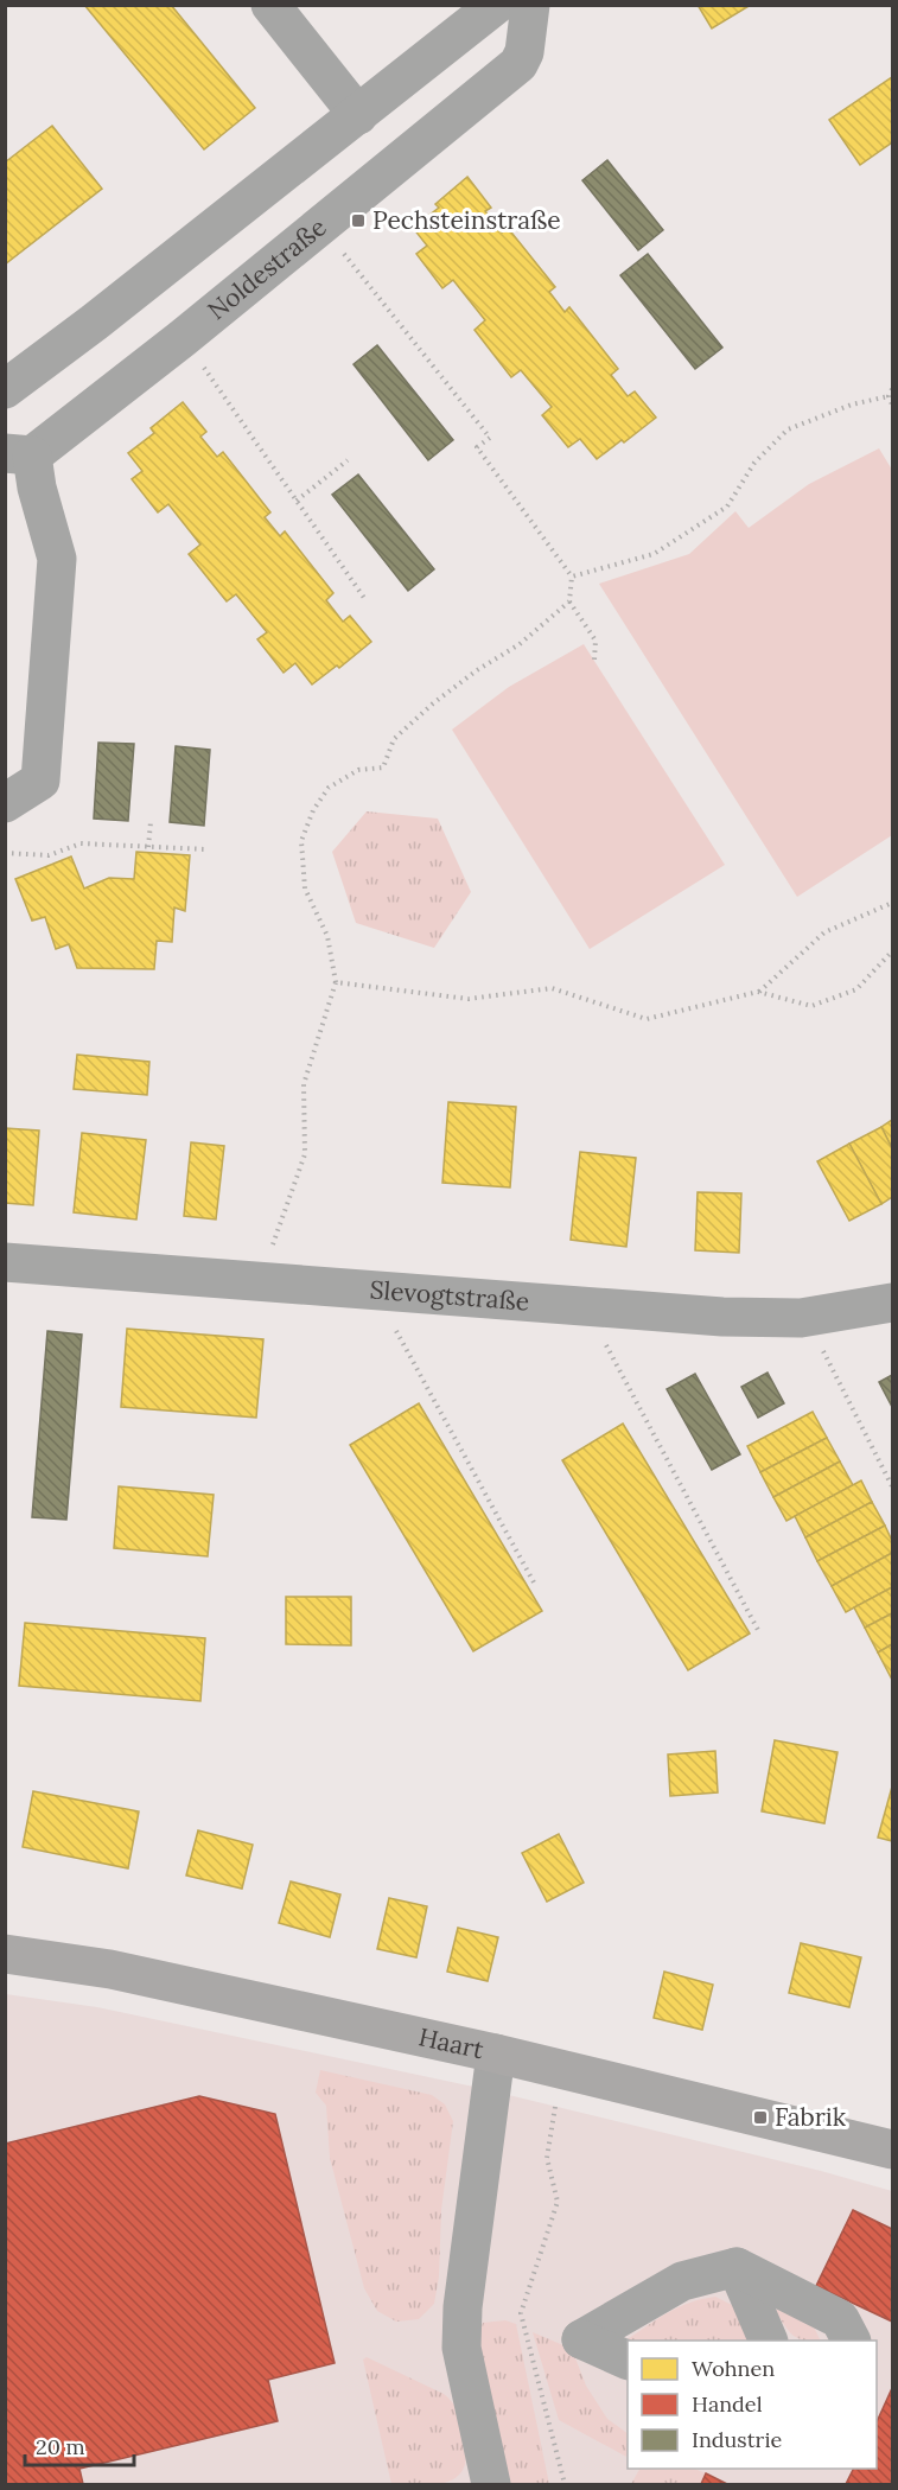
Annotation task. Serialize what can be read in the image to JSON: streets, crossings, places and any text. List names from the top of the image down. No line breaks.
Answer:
{"streets":{"main road":["Haart"],"street":["Noldestraße","Slevogtstraße"]},"places":{"transit":["Pechsteinstraße","Fabrik"]},"legend":["Wohnen","Handel","Industrie"],"scale_bar":"20 m"}
